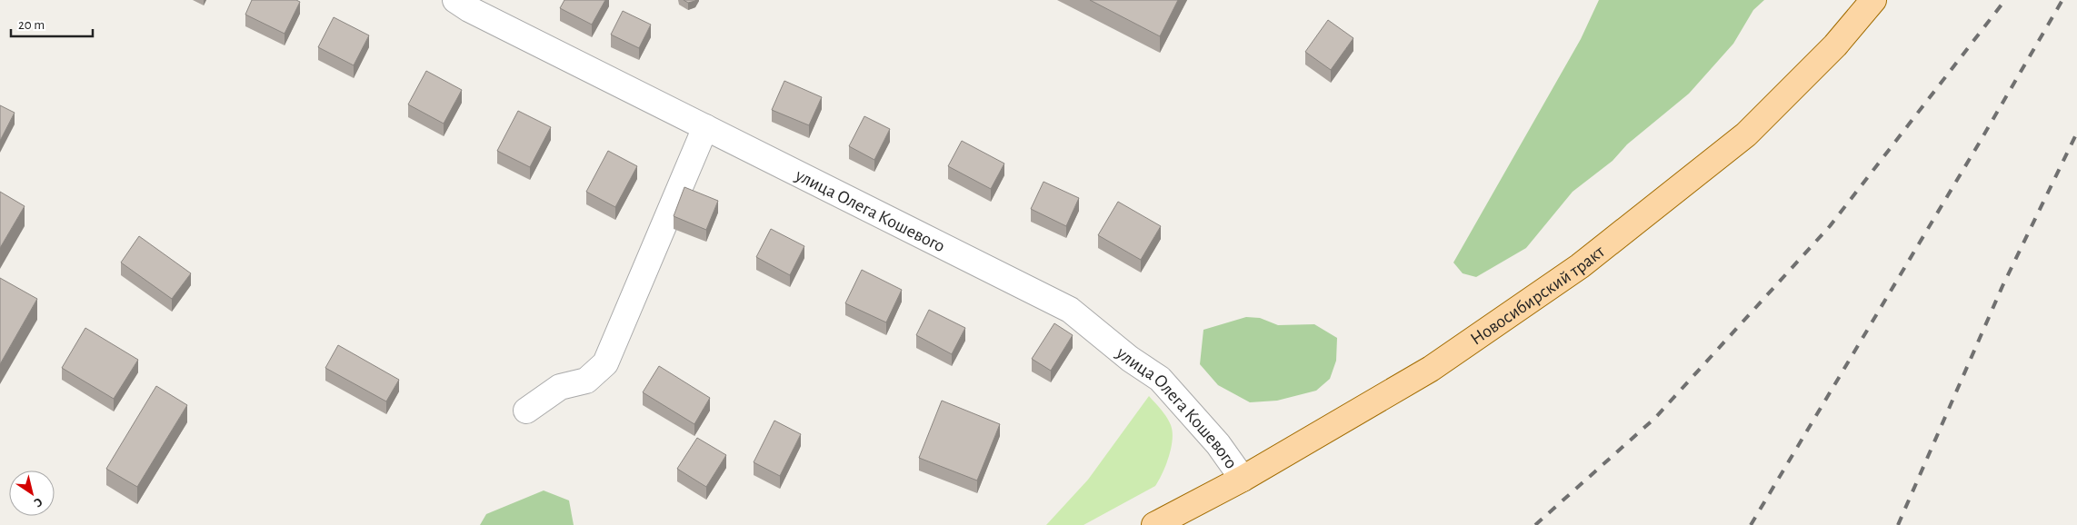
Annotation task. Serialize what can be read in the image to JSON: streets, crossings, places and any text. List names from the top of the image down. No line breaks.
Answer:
{"streets":{"main road":["Новосибирский тракт"],"street":["улица Олега Кошевого"]},"crossings":[["улица Олега Кошевого","Новосибирский тракт"]],"scale_bar":"20 m","north":"bottom right"}
